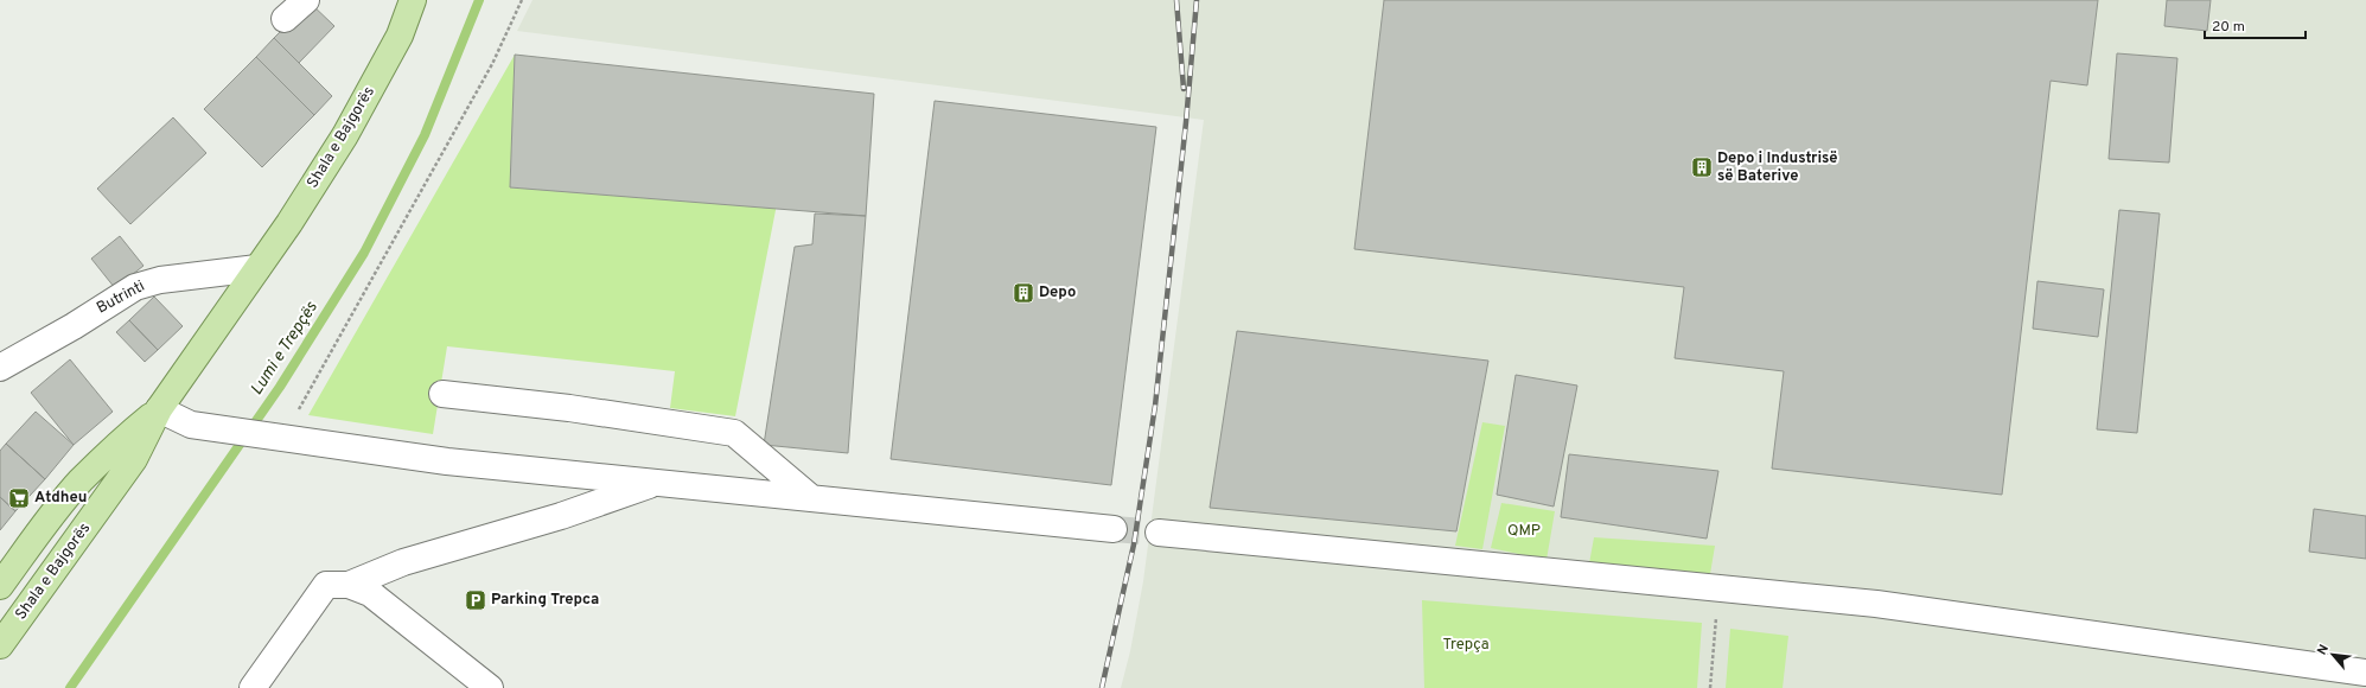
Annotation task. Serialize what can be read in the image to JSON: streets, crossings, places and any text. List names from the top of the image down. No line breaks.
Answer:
{"streets":{"main road":["Shala e Bajgorës"],"street":["Butrinti"]},"crossings":[["Shala e Bajgorës","Butrinti"]],"water":["Lumi e Trepçës"],"parks":["QMP","Trepça"],"places":{"building":["Depo i Industrisë së Baterive","Depo"],"supermarket":["Atdheu"],"parking":["Parking Trepca"]},"scale_bar":"20 m","north":"top left"}
